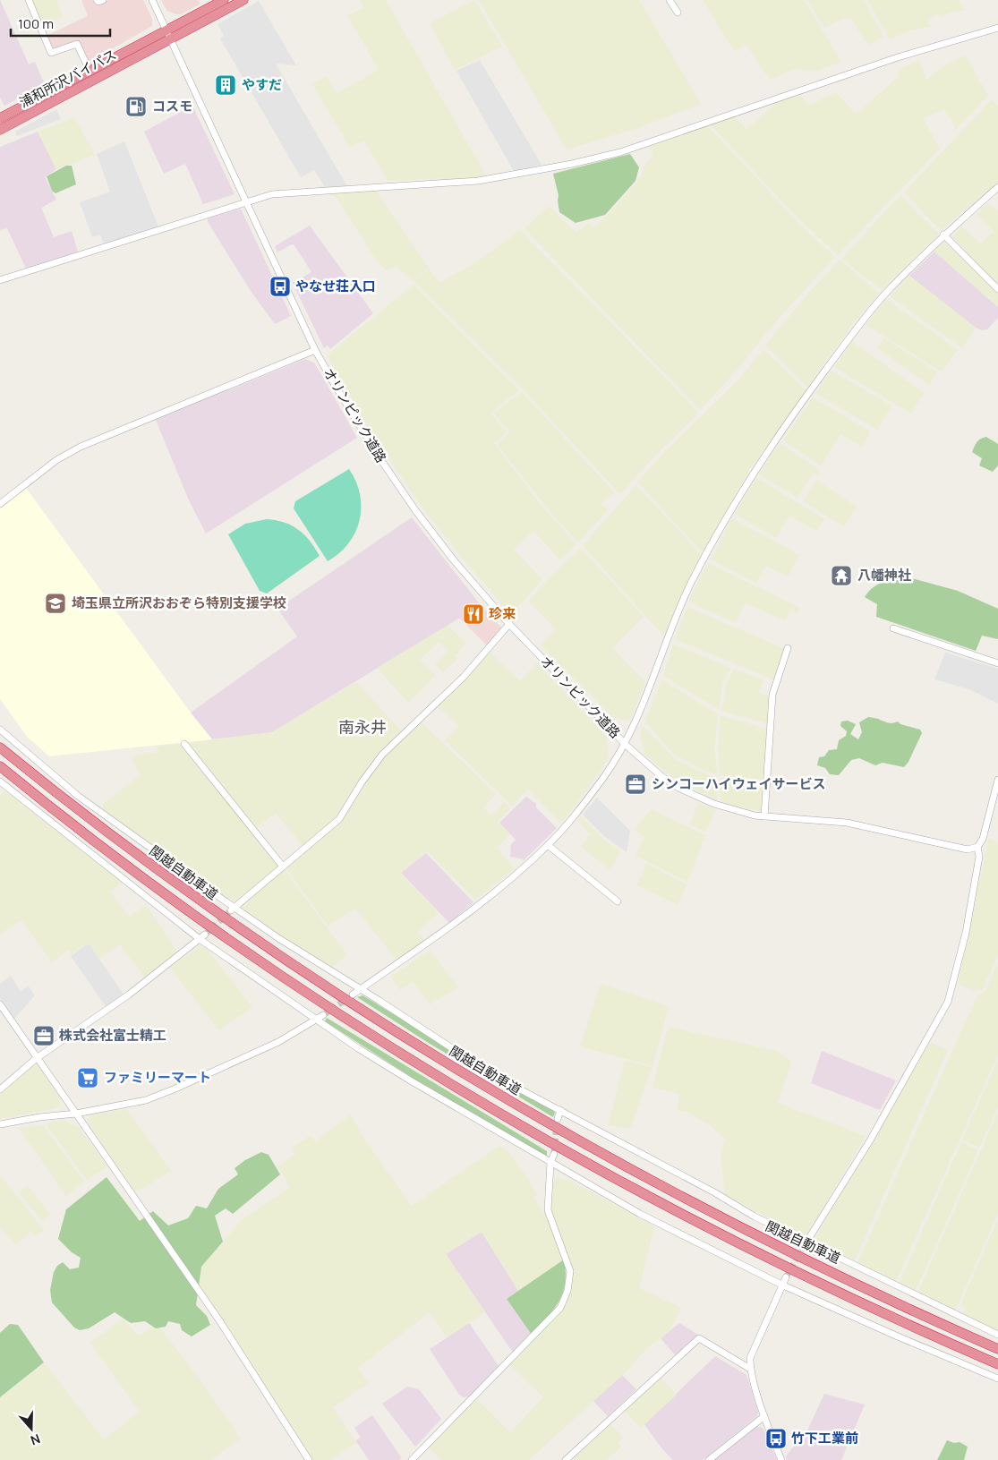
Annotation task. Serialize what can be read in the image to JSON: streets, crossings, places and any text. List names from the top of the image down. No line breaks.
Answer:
{"streets":{"highway":["浦和所沢バイパス","関越自動車道"],"street":["オリンピック道路"]},"crossings":[["浦和所沢バイパス","オリンピック道路"]],"districts":["南永井"],"places":{"building":["やすだ"],"fuel station":["コスモ"],"bus stop":["やなせ荘入口","竹下工業前"],"temple":["八幡神社"],"school or university":["埼玉県立所沢おおぞら特別支援学校"],"restaurant":["珍来"],"office":["シンコーハイウェイサービス","株式会社富士精工"],"supermarket":["ファミリーマート"]},"scale_bar":"100 m","north":"bottom"}
